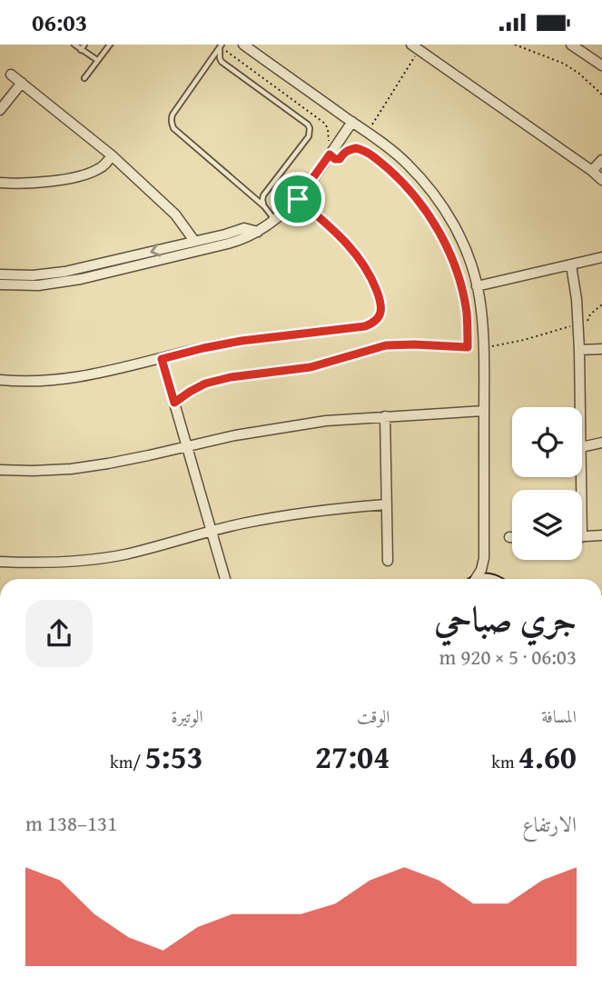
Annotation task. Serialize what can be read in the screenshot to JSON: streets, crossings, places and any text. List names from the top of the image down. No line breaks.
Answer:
{"page":{"status":"06:03","heading":["جري صباحي","06:03 · 5 × 920 m"],"stats":[["المسافة","4.60 km"],["الوقت","27:04"],["الوتيرة","5:53 /km"]],"chart":["الارتفاع","131–138 m"]}}
